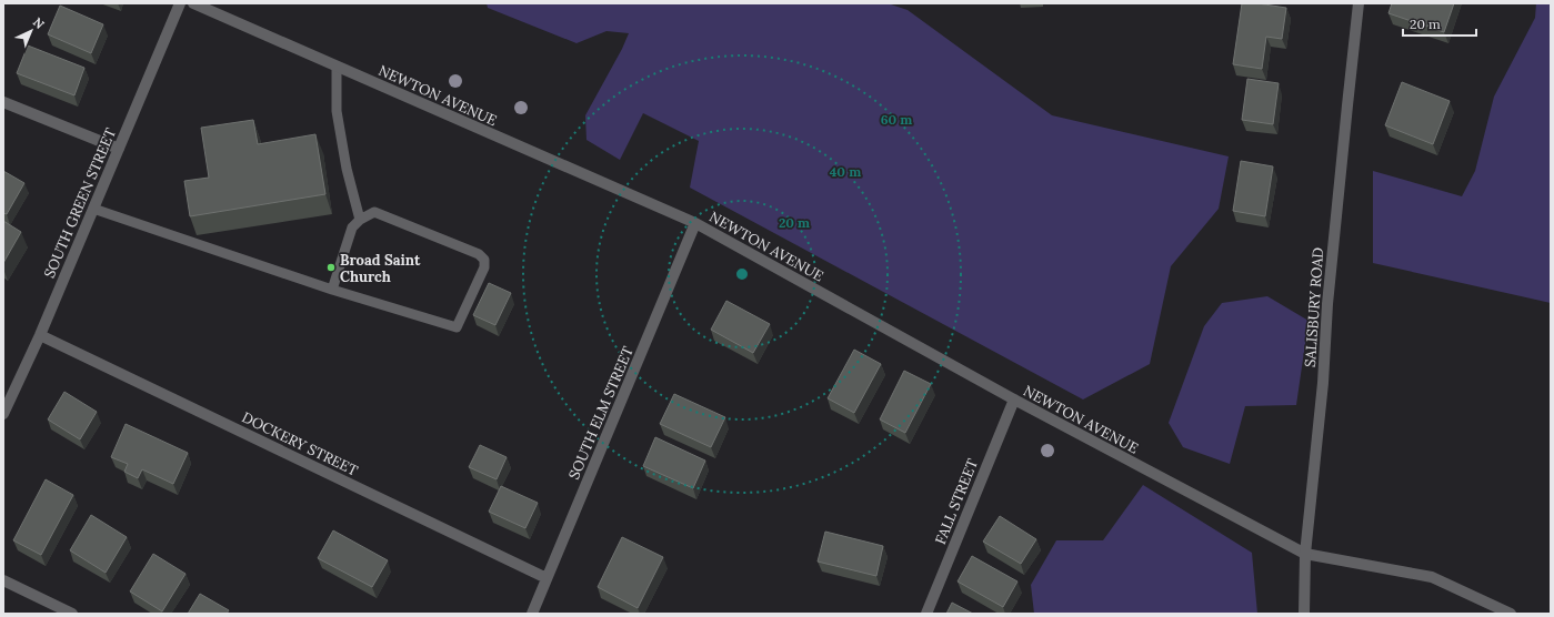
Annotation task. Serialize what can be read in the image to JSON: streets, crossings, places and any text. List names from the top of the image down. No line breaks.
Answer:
{"streets":{"street":["NEWTON AVENUE","SOUTH GREEN STREET","SALISBURY ROAD","SOUTH ELM STREET","DOCKERY STREET","FALL STREET"]},"crossings":[["NEWTON AVENUE","SALISBURY ROAD"],["NEWTON AVENUE","SOUTH ELM STREET"],["NEWTON AVENUE","FALL STREET"],["SOUTH GREEN STREET","DOCKERY STREET"],["SOUTH ELM STREET","DOCKERY STREET"]],"places":["Broad Saint Church"],"scale_bar":"20 m","north":"top right","rings":["60 m","40 m","20 m"]}
